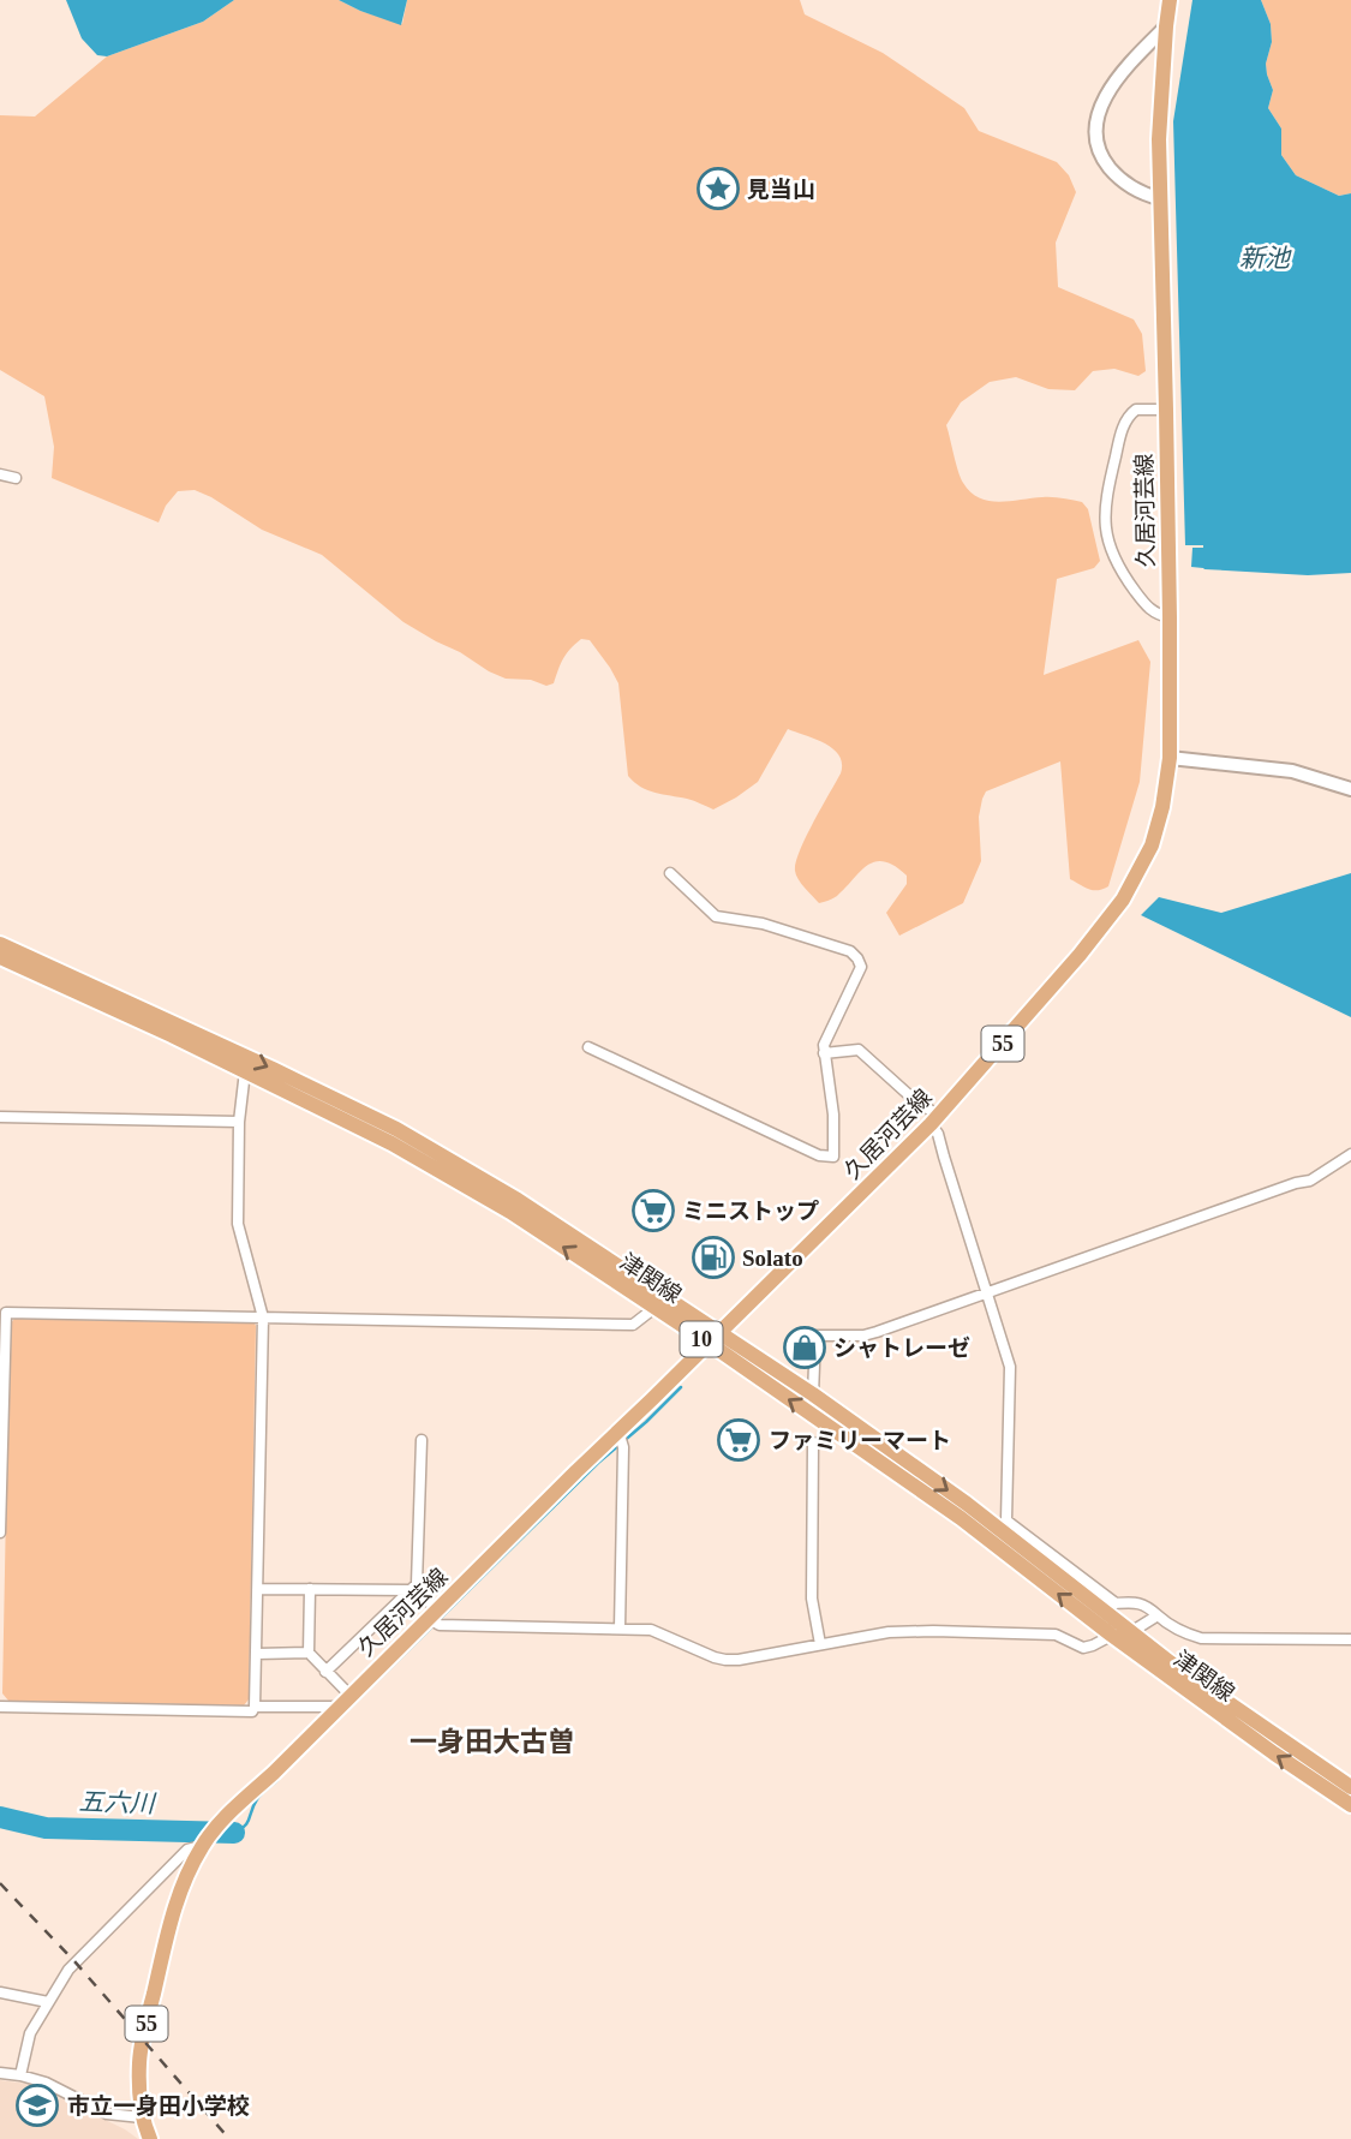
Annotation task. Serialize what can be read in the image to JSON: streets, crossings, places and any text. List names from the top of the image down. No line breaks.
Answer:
{"streets":{"main road":["久居河芸線","55","津関線","10"]},"crossings":[["久居河芸線","津関線"]],"districts":["一身田大古曽"],"water":["新池","五六川"],"places":{"place":["見当山"],"supermarket":["ミニストップ","ファミリーマート"],"fuel station":["Solato"],"shop":["シャトレーゼ"],"school or university":["市立一身田小学校"]}}
